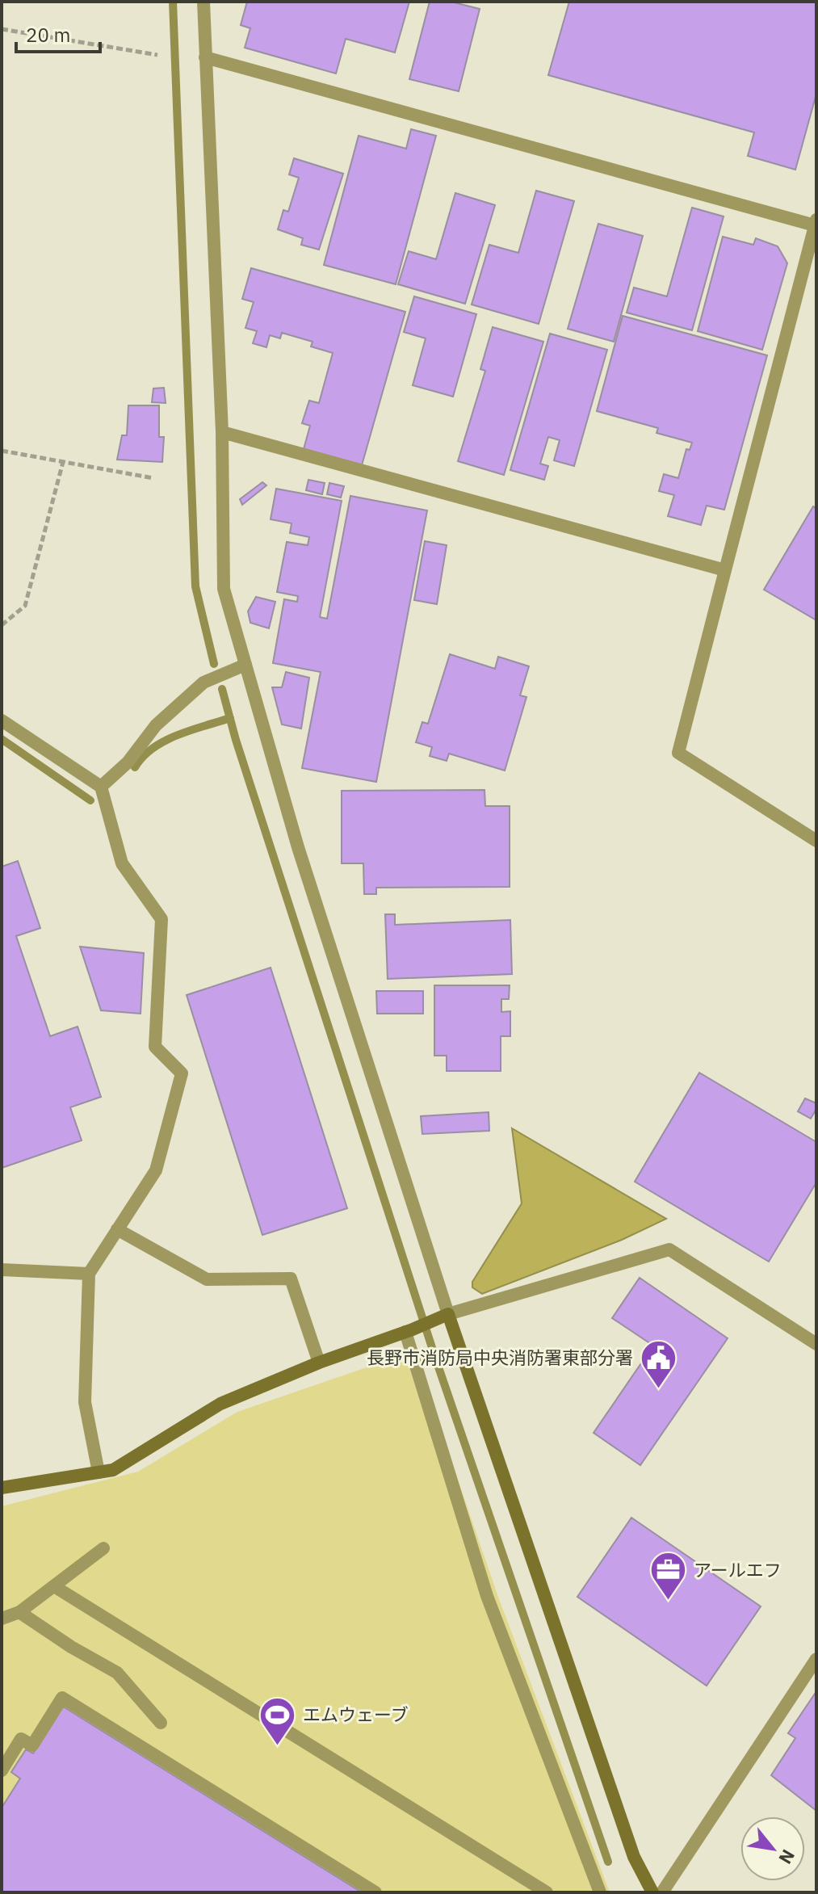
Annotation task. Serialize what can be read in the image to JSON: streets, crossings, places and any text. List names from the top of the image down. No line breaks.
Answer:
{"places":{"public building":["長野市消防局中央消防署東部分署"],"office":["アールエフ"],"sports":["エムウェーブ"]},"scale_bar":"20 m","north":"bottom right"}
